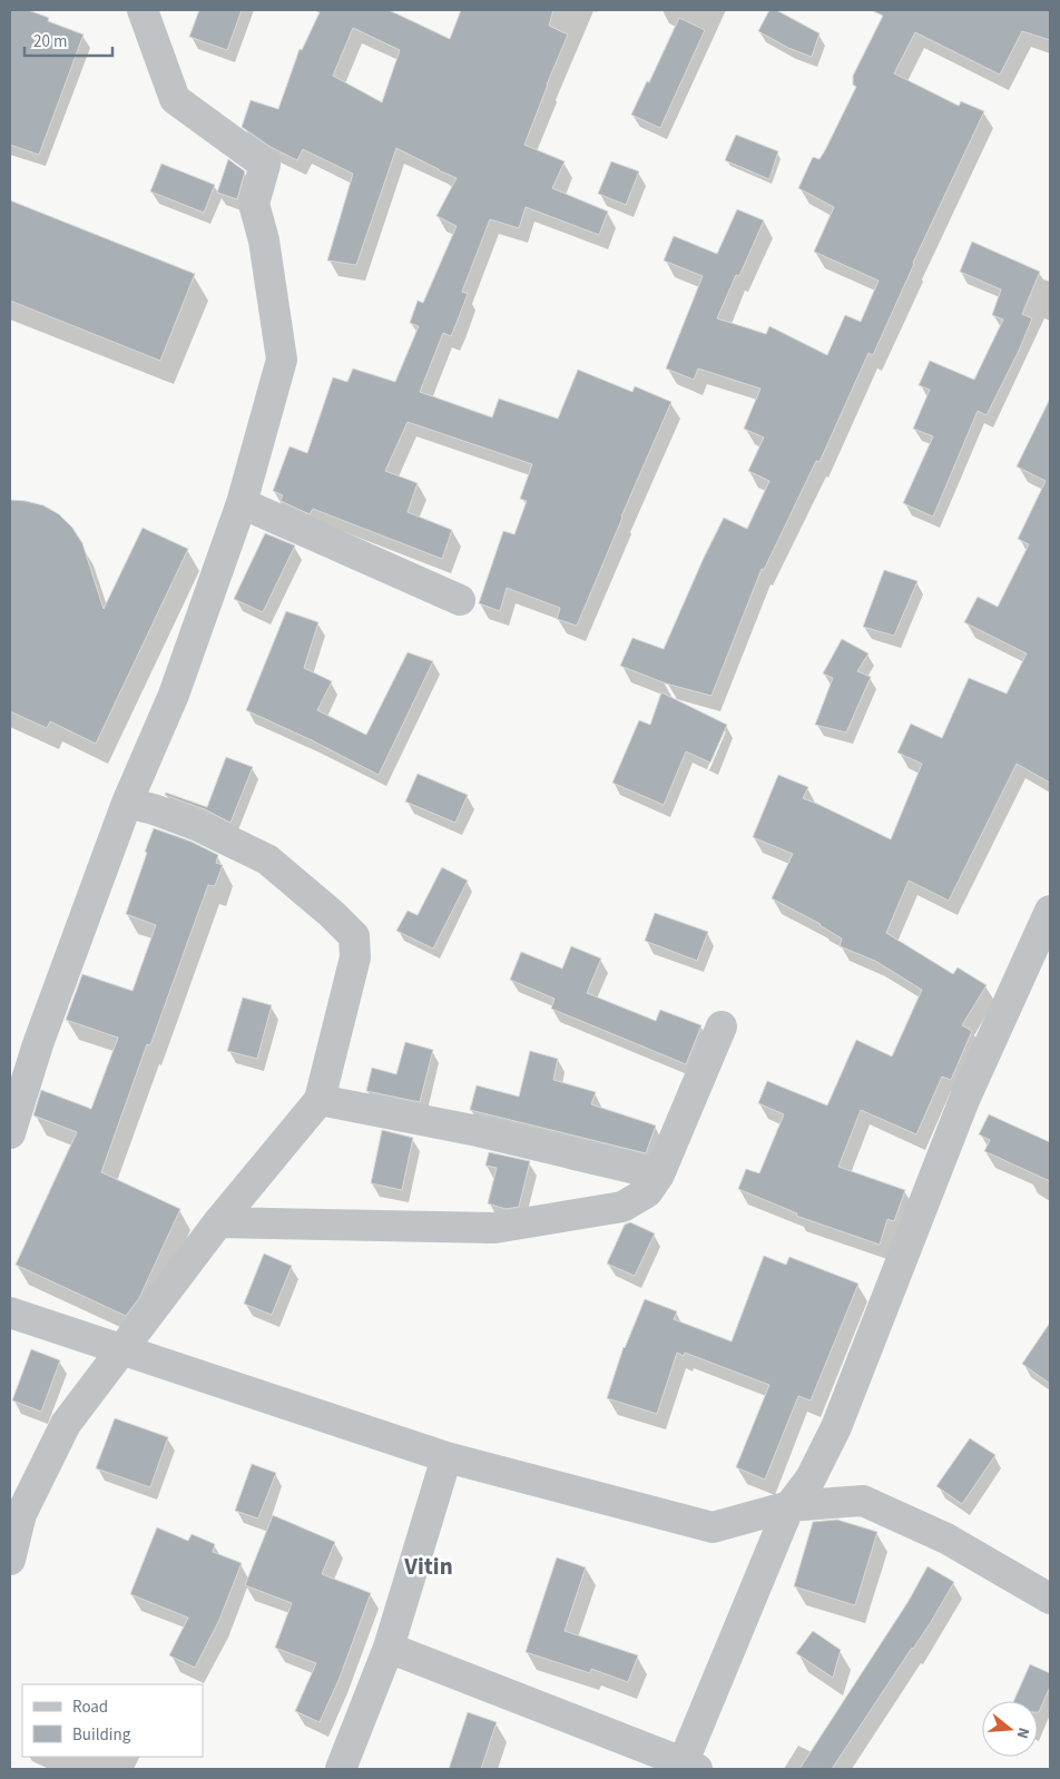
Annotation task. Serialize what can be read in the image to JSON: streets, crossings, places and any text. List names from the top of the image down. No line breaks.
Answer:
{"districts":["Vitin"],"legend":["Road","Building"],"scale_bar":"20 m","north":"right"}
